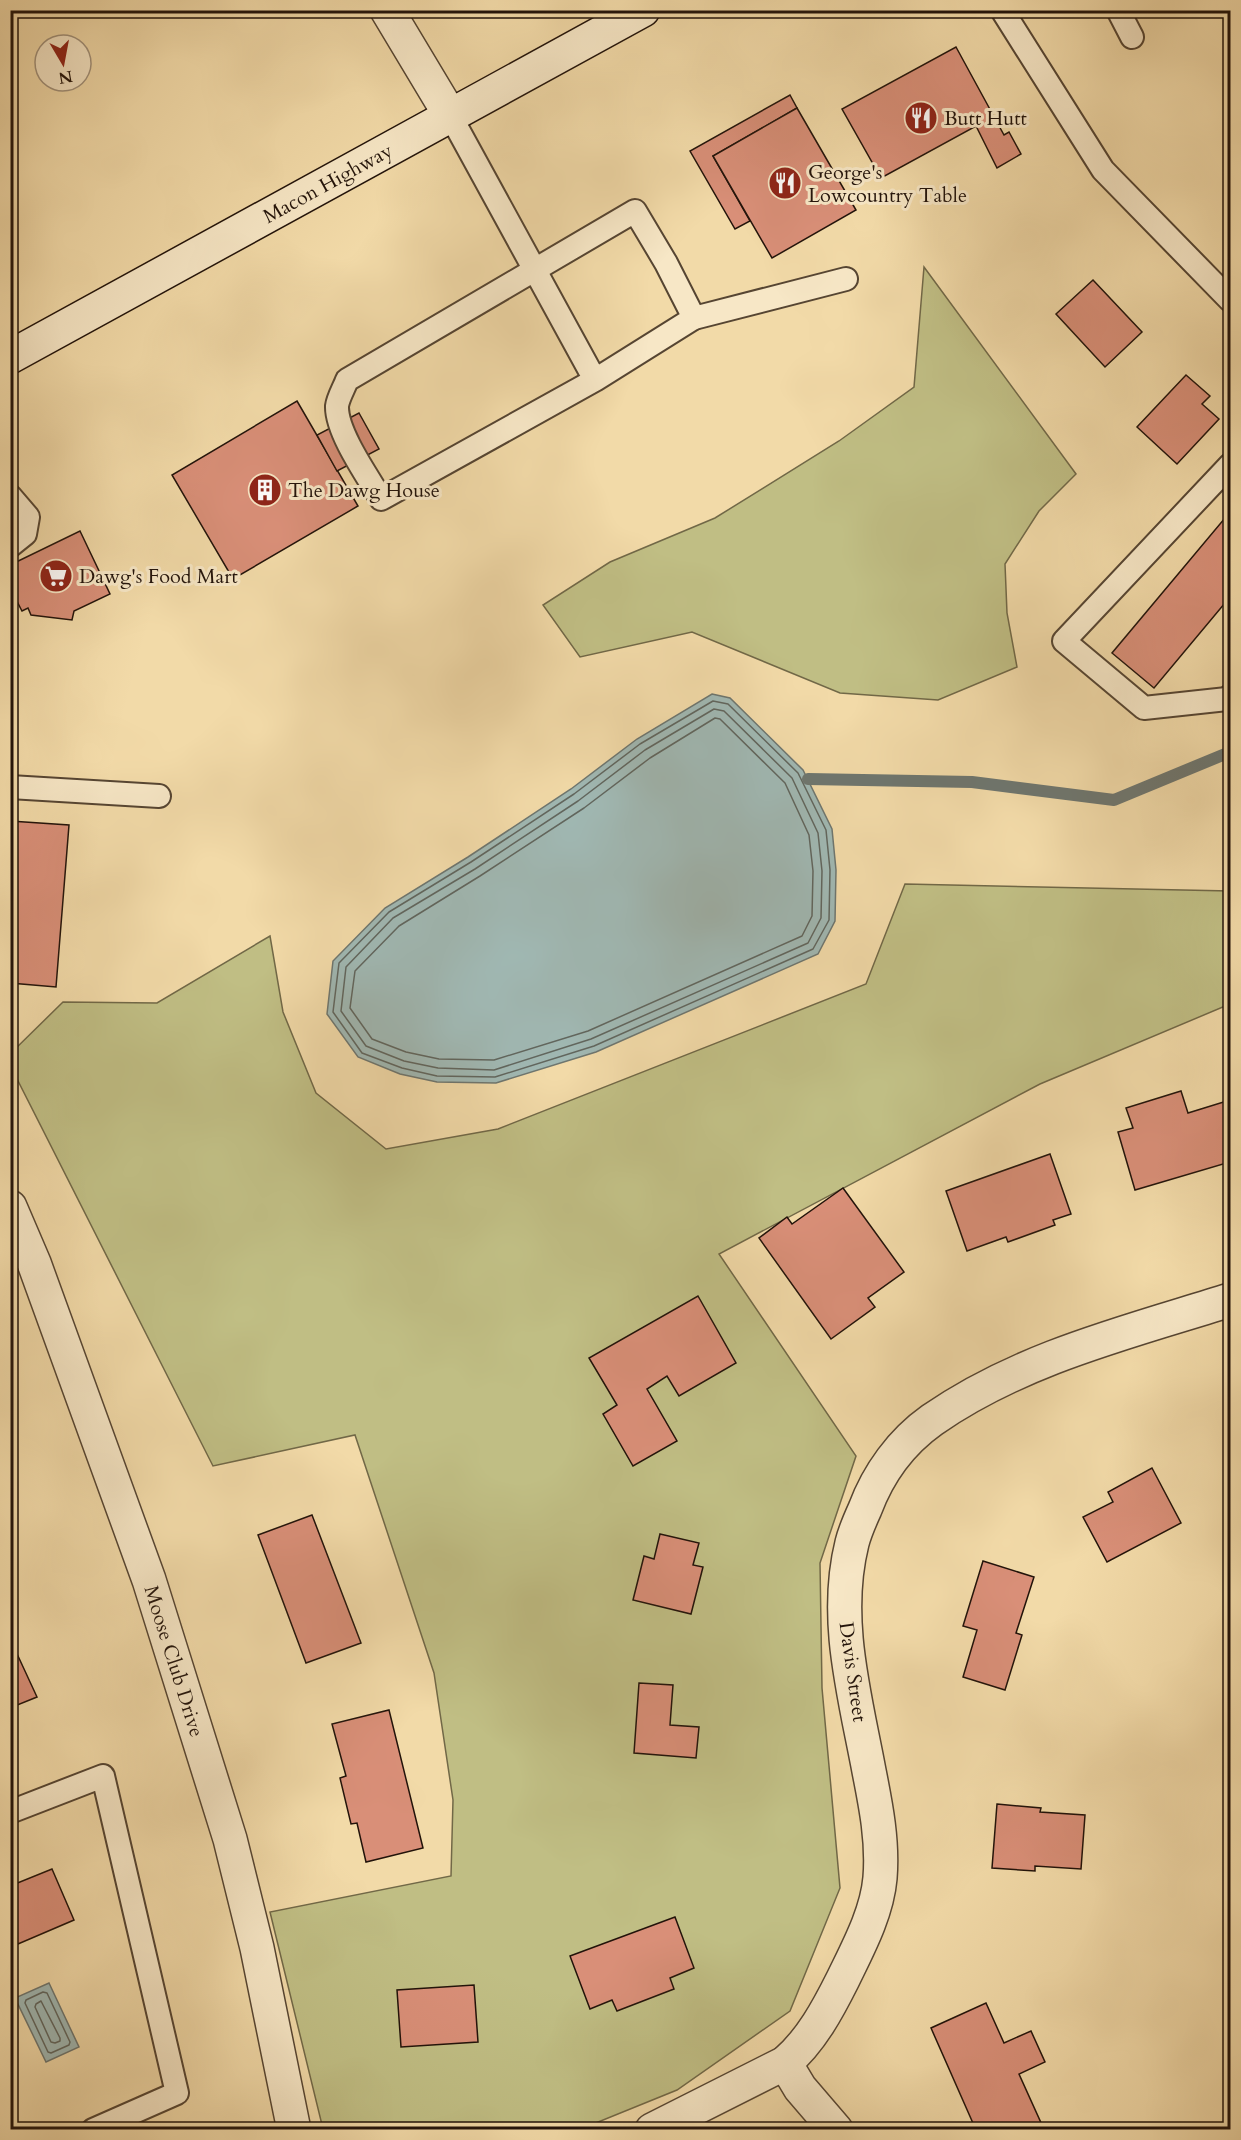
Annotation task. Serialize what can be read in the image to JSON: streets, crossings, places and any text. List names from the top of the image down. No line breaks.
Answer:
{"streets":{"street":["Macon Highway","Moose Club Drive","Davis Street"]},"places":{"restaurant":["Butt Hutt","George's Lowcountry Table"],"building":["The Dawg House"],"supermarket":["Dawg's Food Mart"]},"north":"bottom"}
